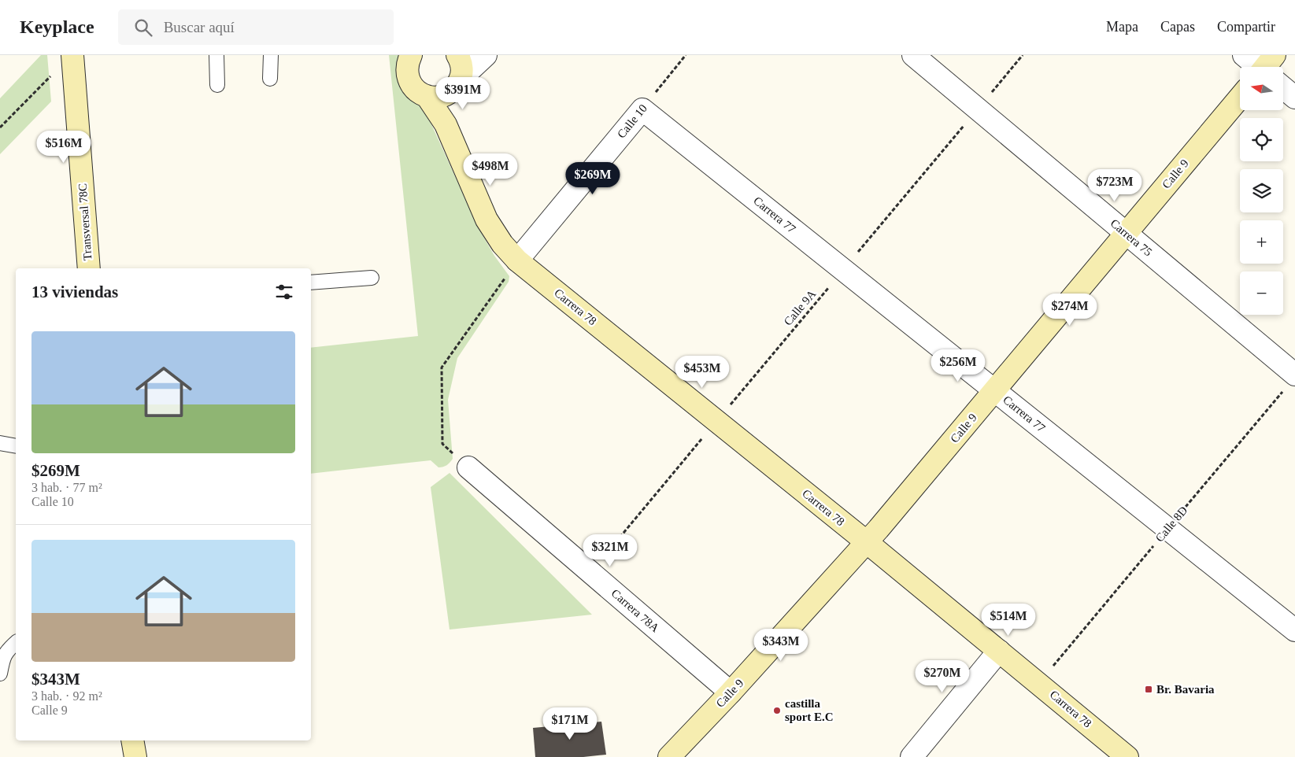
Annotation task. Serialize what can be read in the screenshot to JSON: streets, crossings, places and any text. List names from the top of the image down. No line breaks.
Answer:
{"streets":{"street":["Calle 10","Calle 9","Carrera 77","Transversal 78C","Carrera 75","Carrera 78","Carrera 78A"],"path":["Calle 9A","Calle 8D"]},"crossings":[["Calle 10","Carrera 77"],["Calle 10","Carrera 78"],["Calle 9","Carrera 77"],["Calle 9","Carrera 75"],["Calle 9","Carrera 78"],["Calle 9","Carrera 78A"],["Carrera 77","Calle 9A"],["Carrera 77","Calle 8D"],["Carrera 75","Calle 9A"],["Carrera 75","Calle 8D"],["Carrera 78","Calle 9A"],["Calle 9A","Carrera 78A"]],"places":{"transit":["Br. Bavaria"],"other":["castilla sport E.C"]},"north":"left","page":{"header":"Keyplace","search":"Buscar aquí","nav":["Mapa","Capas","Compartir"],"map_buttons":["+","−"],"price":["$391M","$516M","$498M","$269M","$723M","$274M","$256M","$453M","$321M","$514M","$343M","$270M","$171M"],"heading":"13 viviendas","list":[{"name":"$269M","note":"3 hab. · 77 m² · Calle 10"},{"name":"$343M","note":"3 hab. · 92 m² · Calle 9"}]}}
